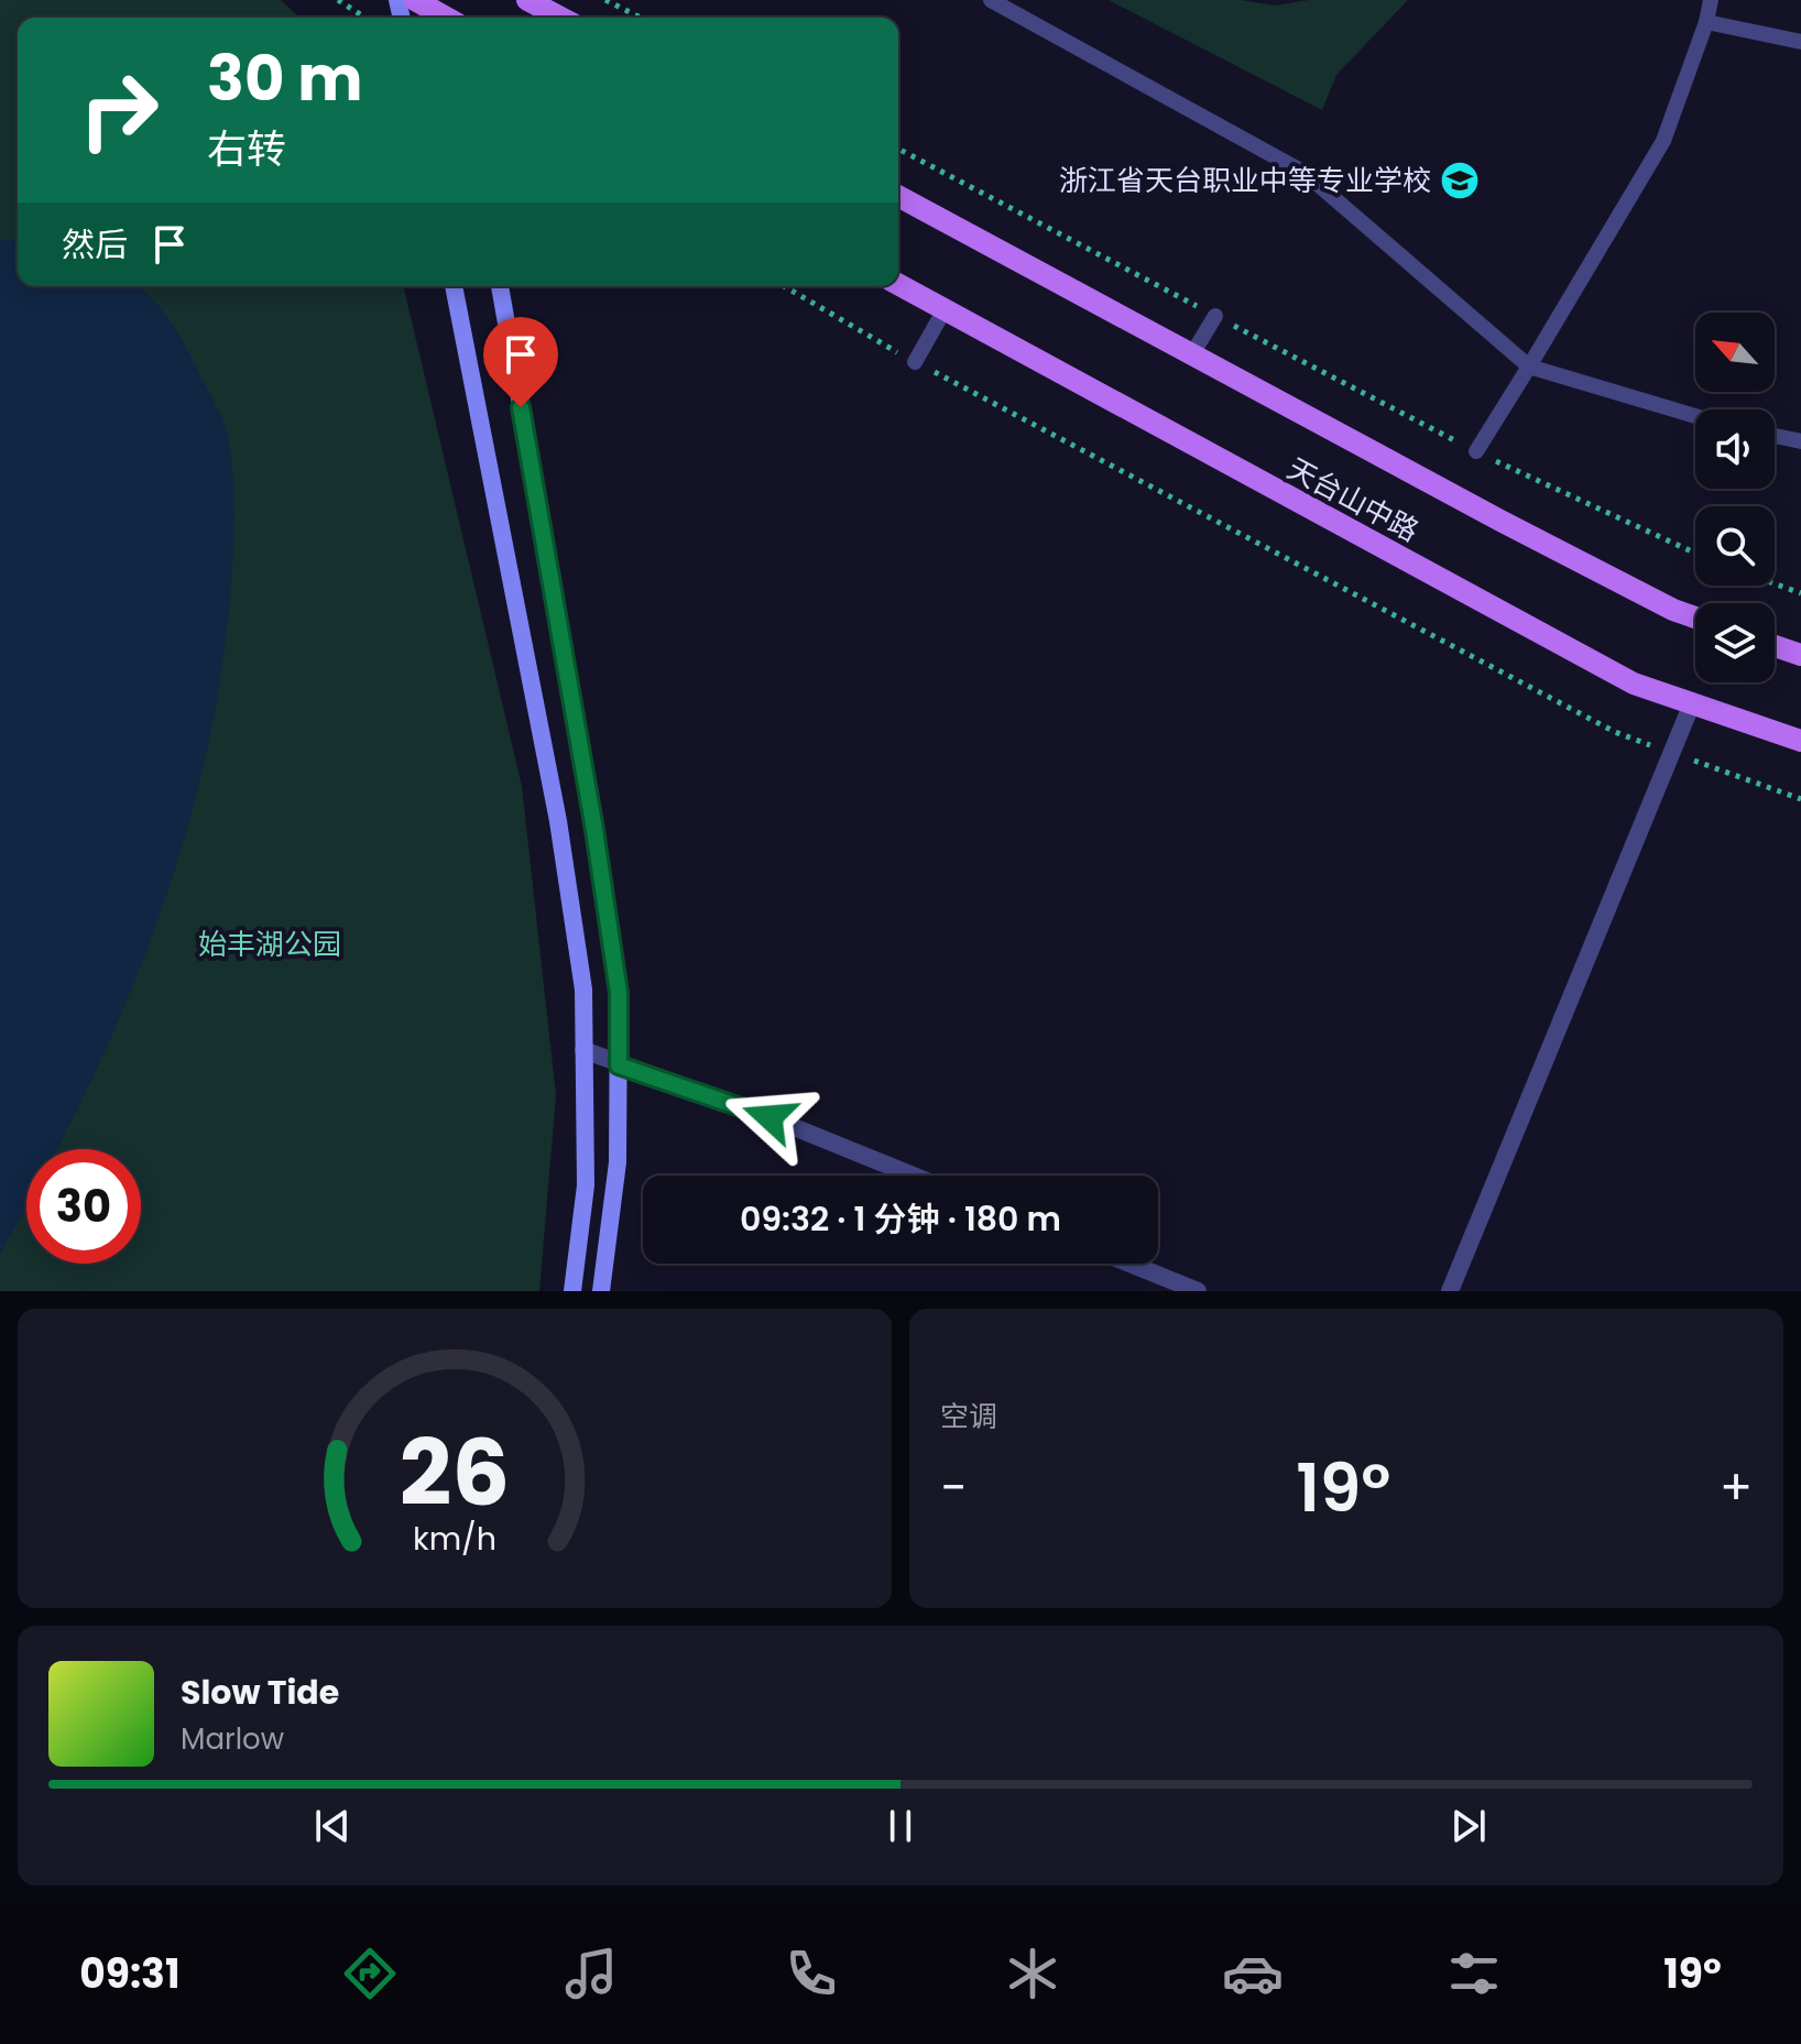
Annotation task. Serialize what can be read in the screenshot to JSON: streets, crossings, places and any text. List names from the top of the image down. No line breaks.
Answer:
{"streets":{"main road":["天台山中路"]},"parks":["始丰湖公园"],"places":{"school or university":["浙江省天台职业中等专业学校"]},"north":"top left","page":{"turn":["30 m","右转"],"then":"然后","limit":"30","trip":"09:32 · 1 分钟 · 180 m","tile":"空调","heat":["−","19°","+"],"song":["Slow Tide","Marlow"],"tabs":["09:31","19°"],"gauge":["26","km/h"]}}
